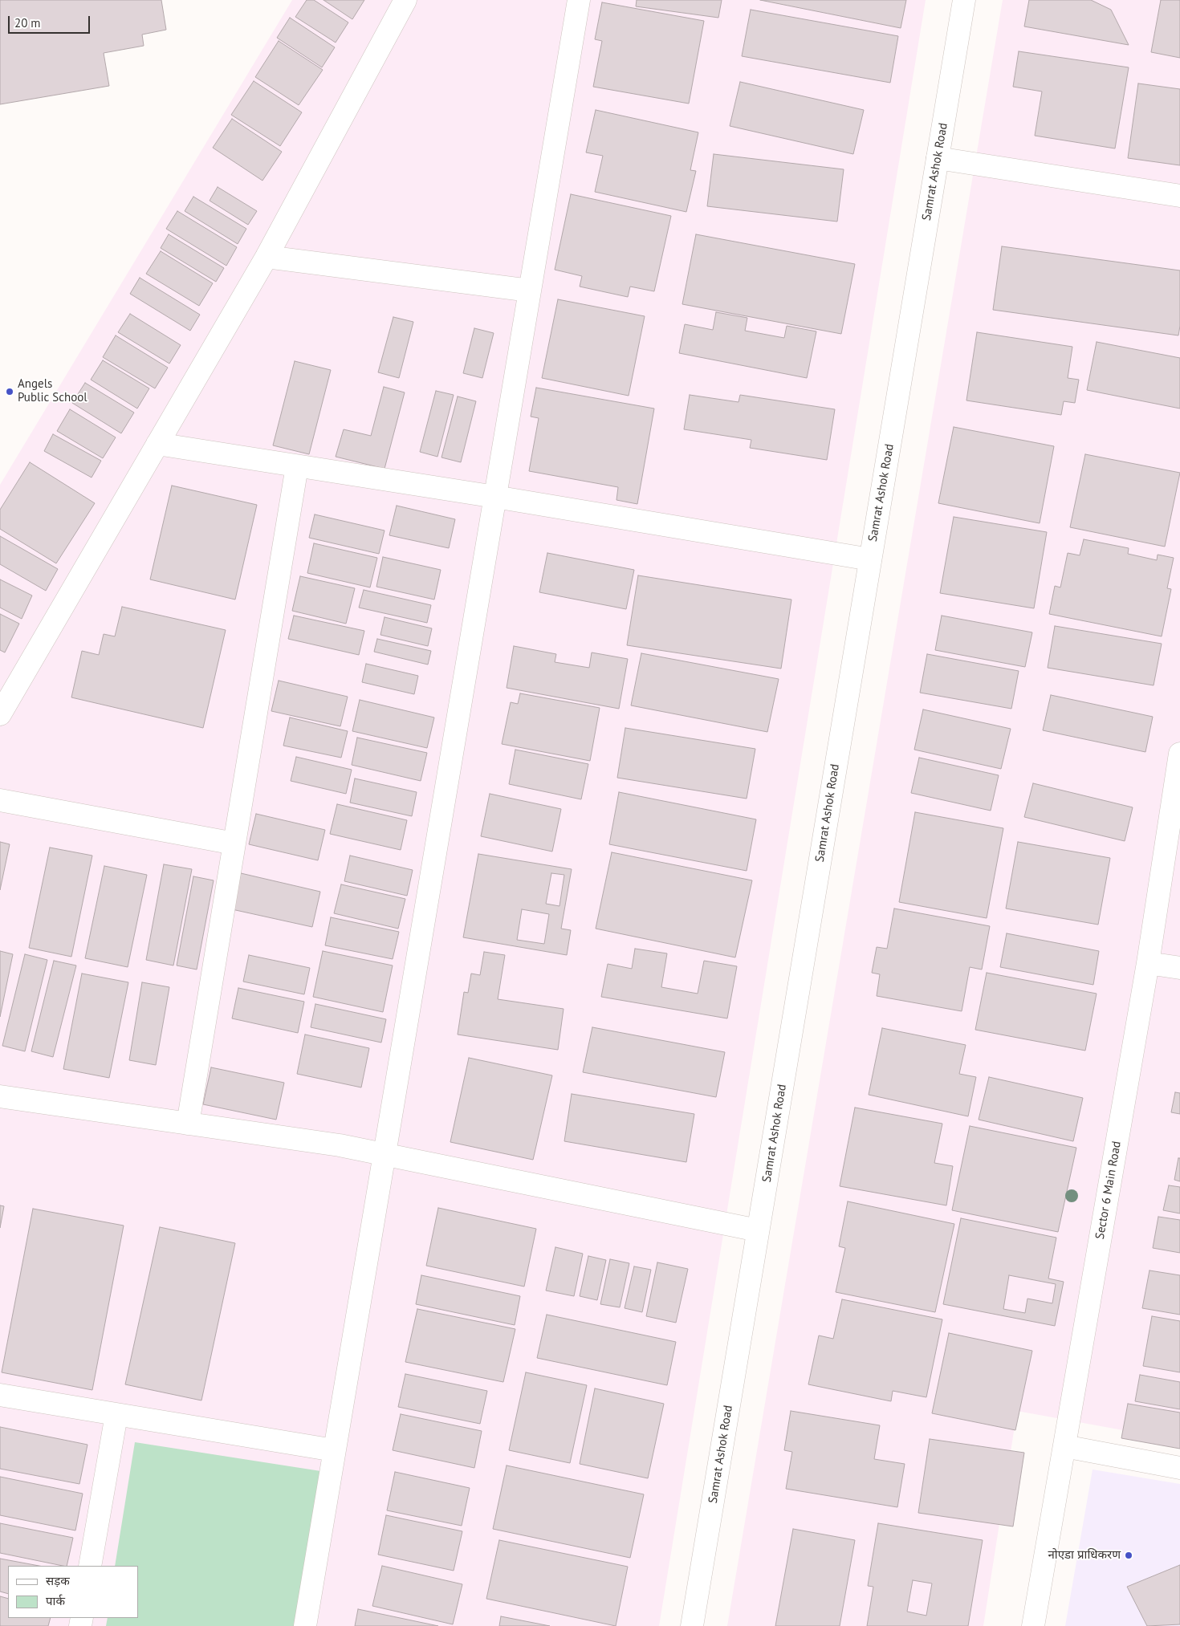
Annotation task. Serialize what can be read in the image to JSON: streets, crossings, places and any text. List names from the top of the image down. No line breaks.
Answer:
{"streets":{"street":["Samrat Ashok Road","Sector 6 Main Road"]},"places":["Angels Public School","नोएडा प्राधिकरण"],"legend":["सड़क","पार्क"],"scale_bar":"20 m"}
